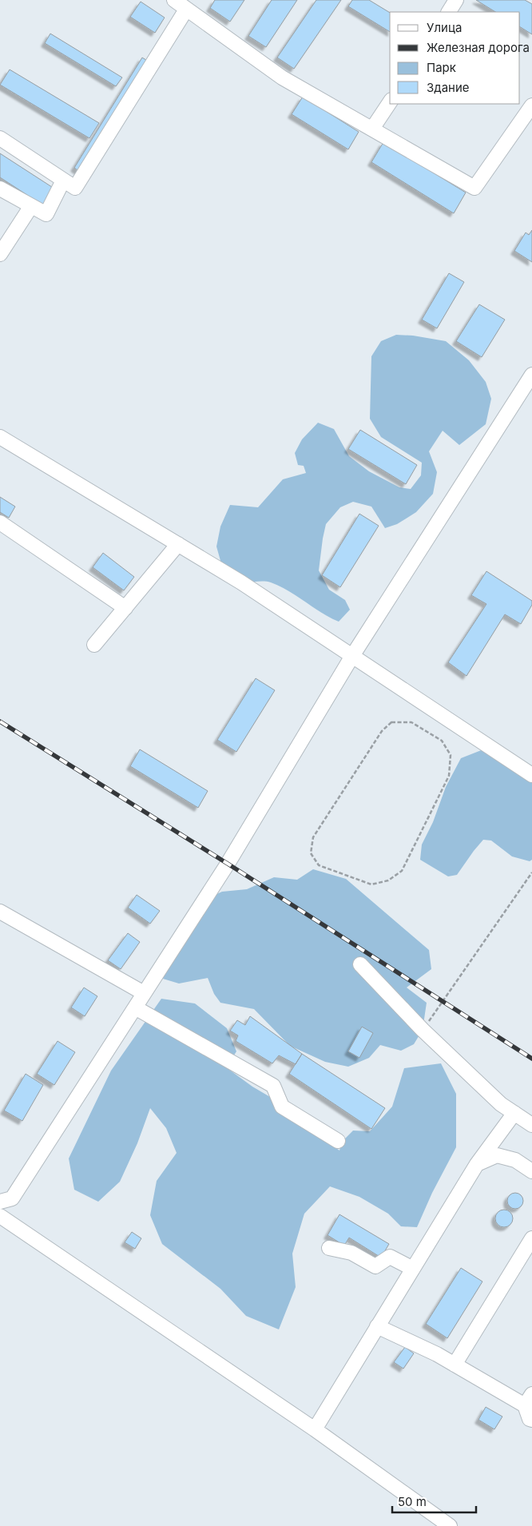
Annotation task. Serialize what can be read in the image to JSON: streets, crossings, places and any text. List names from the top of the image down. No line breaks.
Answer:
{"legend":["Улица","Железная дорога","Парк","Здание"],"scale_bar":"50 m"}
